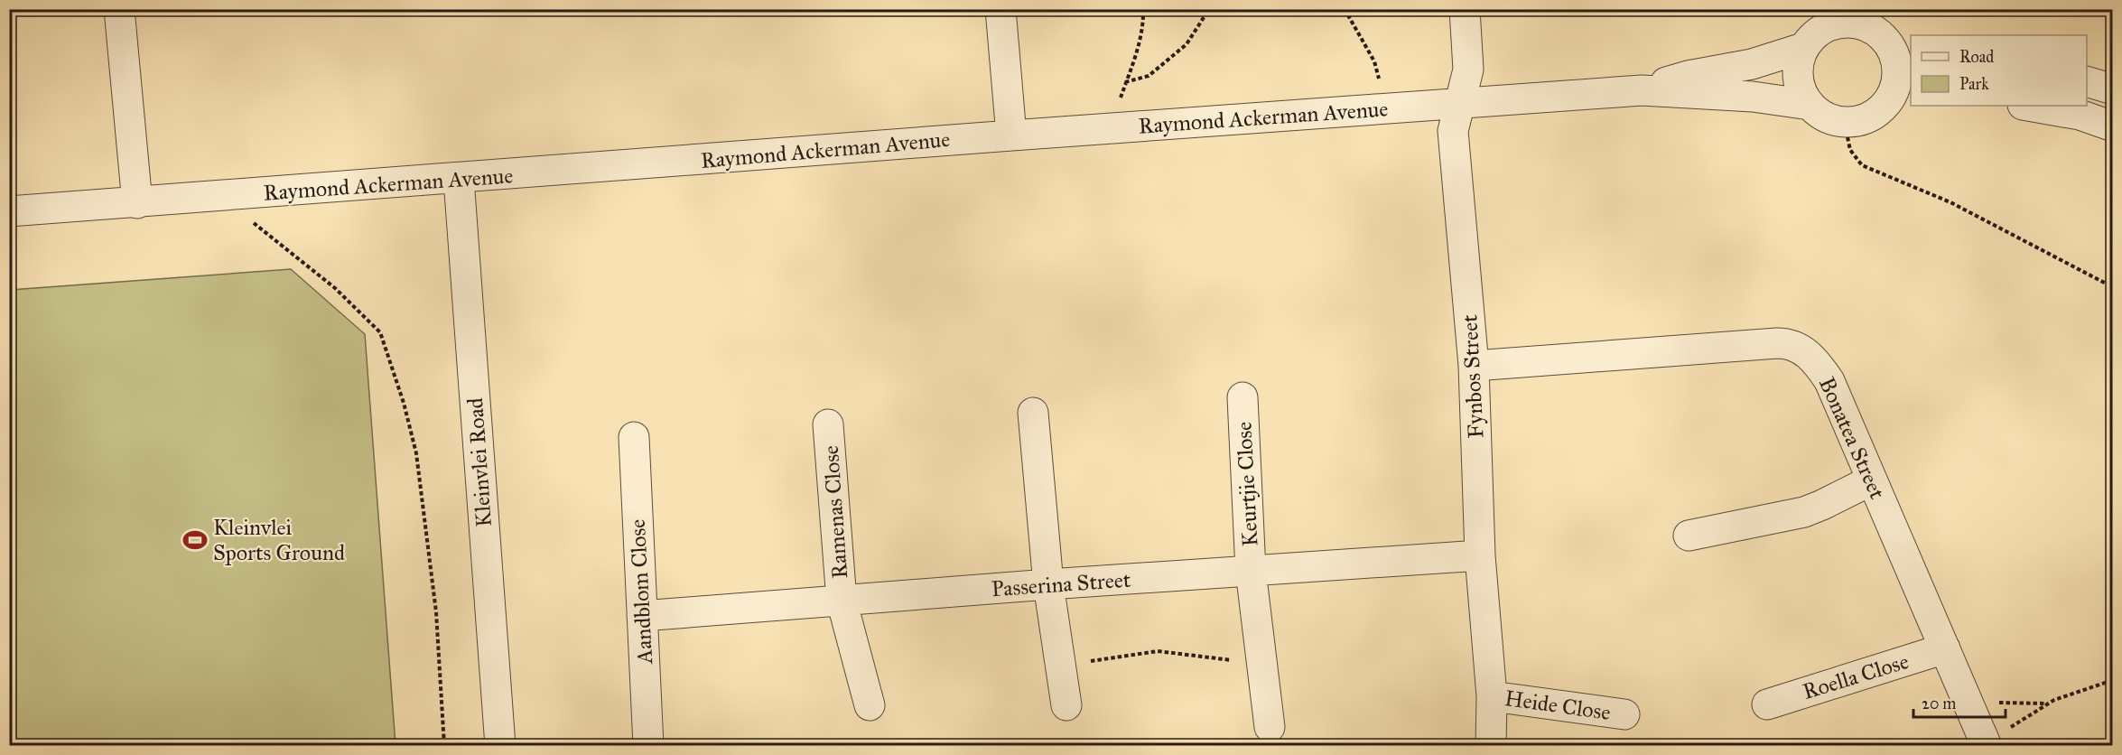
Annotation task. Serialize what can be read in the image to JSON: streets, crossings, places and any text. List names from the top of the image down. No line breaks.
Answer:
{"streets":{"street":["Raymond Ackerman Avenue","Fynbos Street","Bonatea Street","Kleinvlei Road","Keurtjie Close","Ramenas Close","Passerina Street","Aandblom Close","Roella Close","Heide Close"]},"crossings":[["Raymond Ackerman Avenue","Fynbos Street"],["Raymond Ackerman Avenue","Kleinvlei Road"],["Fynbos Street","Bonatea Street"],["Fynbos Street","Passerina Street"],["Fynbos Street","Heide Close"],["Bonatea Street","Roella Close"],["Keurtjie Close","Passerina Street"],["Ramenas Close","Passerina Street"],["Passerina Street","Aandblom Close"]],"places":{"sports":["Kleinvlei Sports Ground"]},"legend":["Road","Park"],"scale_bar":"20 m"}
